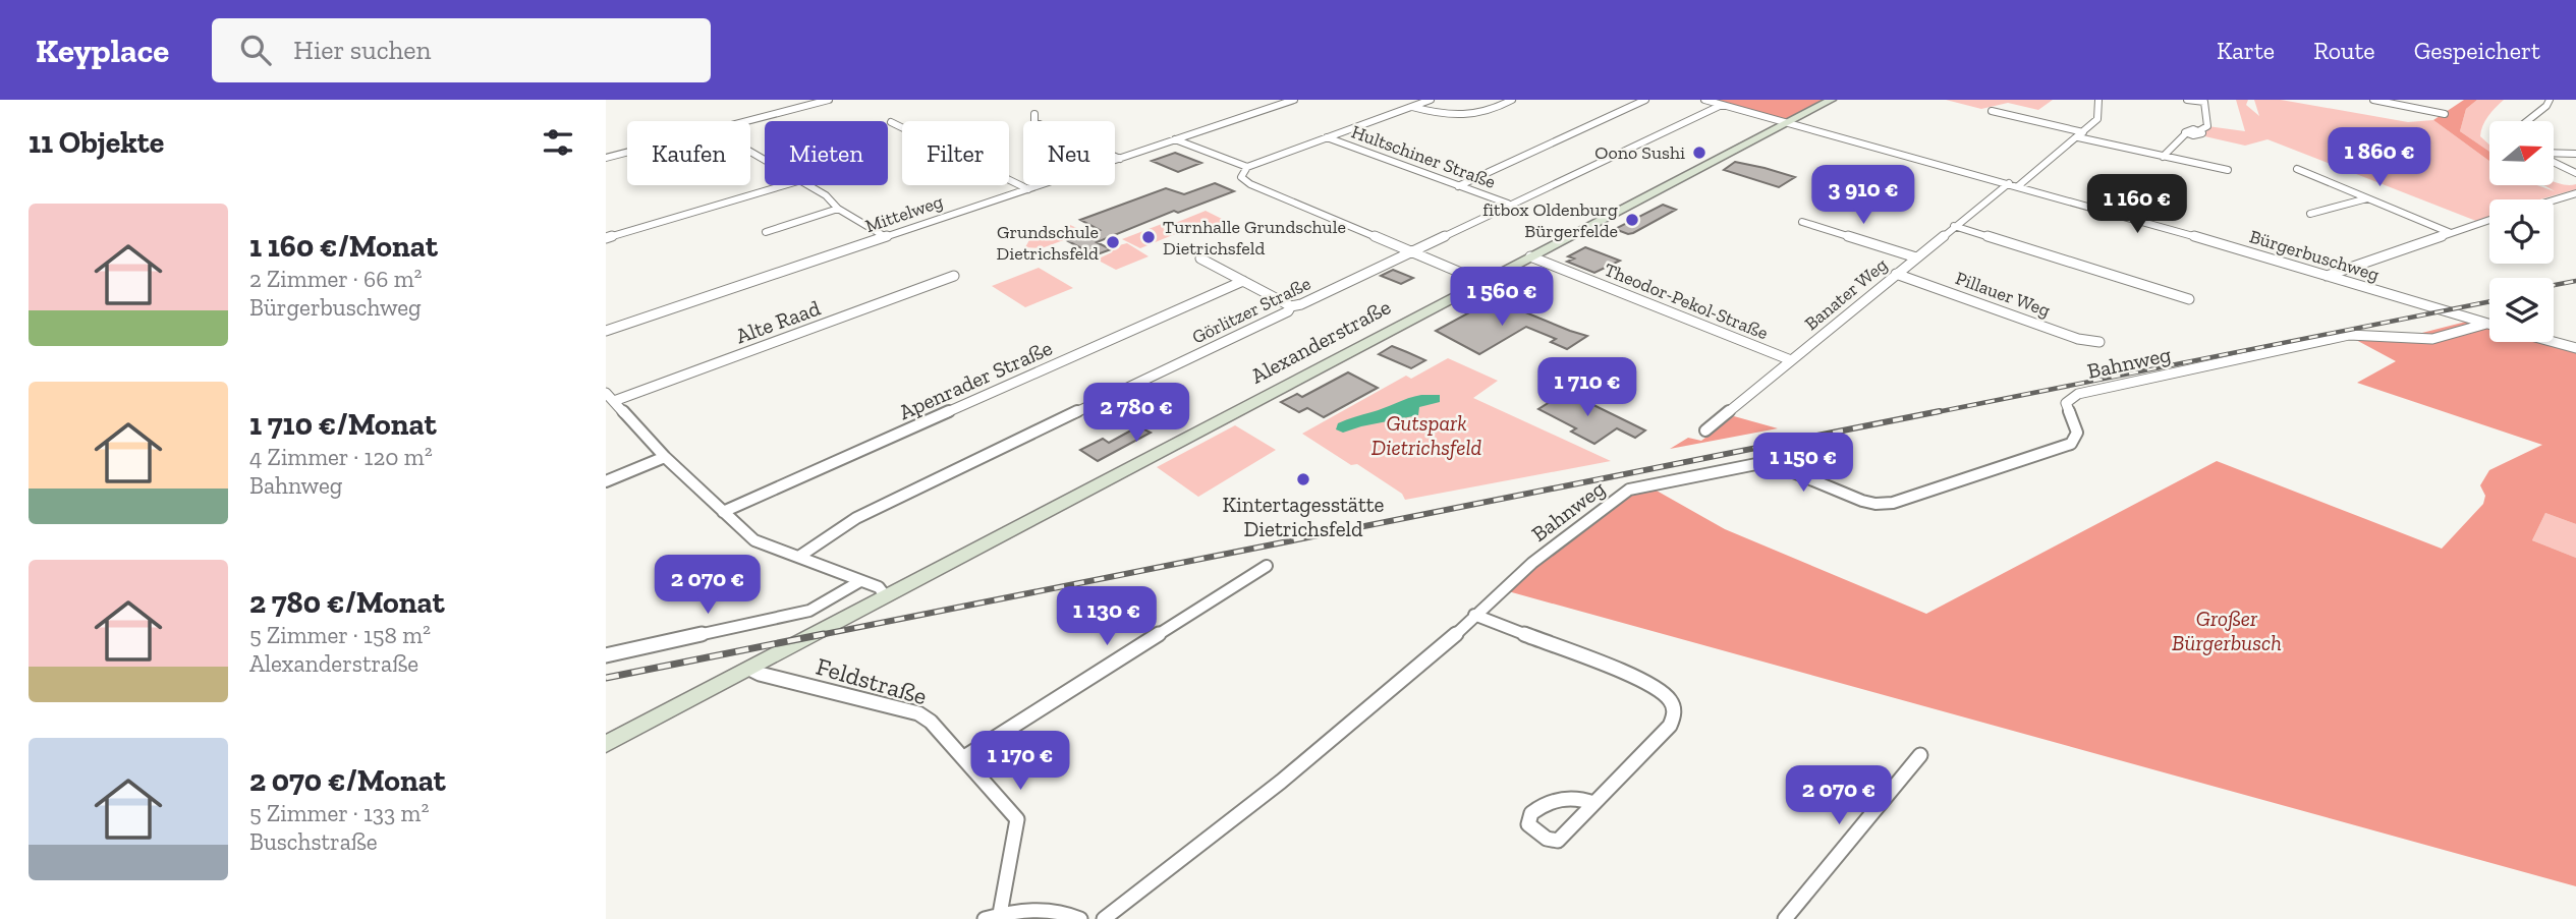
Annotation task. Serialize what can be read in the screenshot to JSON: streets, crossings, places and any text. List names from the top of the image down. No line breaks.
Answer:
{"streets":{"main road":["Alexanderstraße"],"street":["Hultschiner Straße","Mittelweg","Bürgerbuschweg","Banater Weg","Pillauer Weg","Theodor-Pekol-Straße","Görlitzer Straße","Alte Raad","Bahnweg","Apenrader Straße","Feldstraße"]},"crossings":[["Hultschiner Straße","Görlitzer Straße"],["Bürgerbuschweg","Banater Weg"],["Bürgerbuschweg","Görlitzer Straße"],["Bürgerbuschweg","Alexanderstraße"],["Bürgerbuschweg","Bahnweg"],["Banater Weg","Pillauer Weg"],["Banater Weg","Theodor-Pekol-Straße"],["Theodor-Pekol-Straße","Alexanderstraße"],["Alexanderstraße","Feldstraße"]],"parks":["Gutspark Dietrichsfeld","Großer Bürgerbusch"],"places":["Oono Sushi","fitbox Oldenburg Bürgerfelde","Turnhalle Grundschule Dietrichsfeld","Grundschule Dietrichsfeld","Kintertagesstätte Dietrichsfeld"],"north":"right","page":{"header":"Keyplace","search":"Hier suchen","nav":["Karte","Route","Gespeichert"],"heading":"11 Objekte","chip":["Kaufen","Mieten","Filter","Neu"],"price":["1 860 €","3 910 €","1 160 €","1 560 €","1 710 €","2 780 €","1 150 €","2 070 €","1 130 €","1 170 €","2 070 €"],"list":[{"name":"1 160 €/Monat","note":"2 Zimmer · 66 m² · Bürgerbuschweg"},{"name":"1 710 €/Monat","note":"4 Zimmer · 120 m² · Bahnweg"},{"name":"2 780 €/Monat","note":"5 Zimmer · 158 m² · Alexanderstraße"},{"name":"2 070 €/Monat","note":"5 Zimmer · 133 m² · Buschstraße"}]}}
